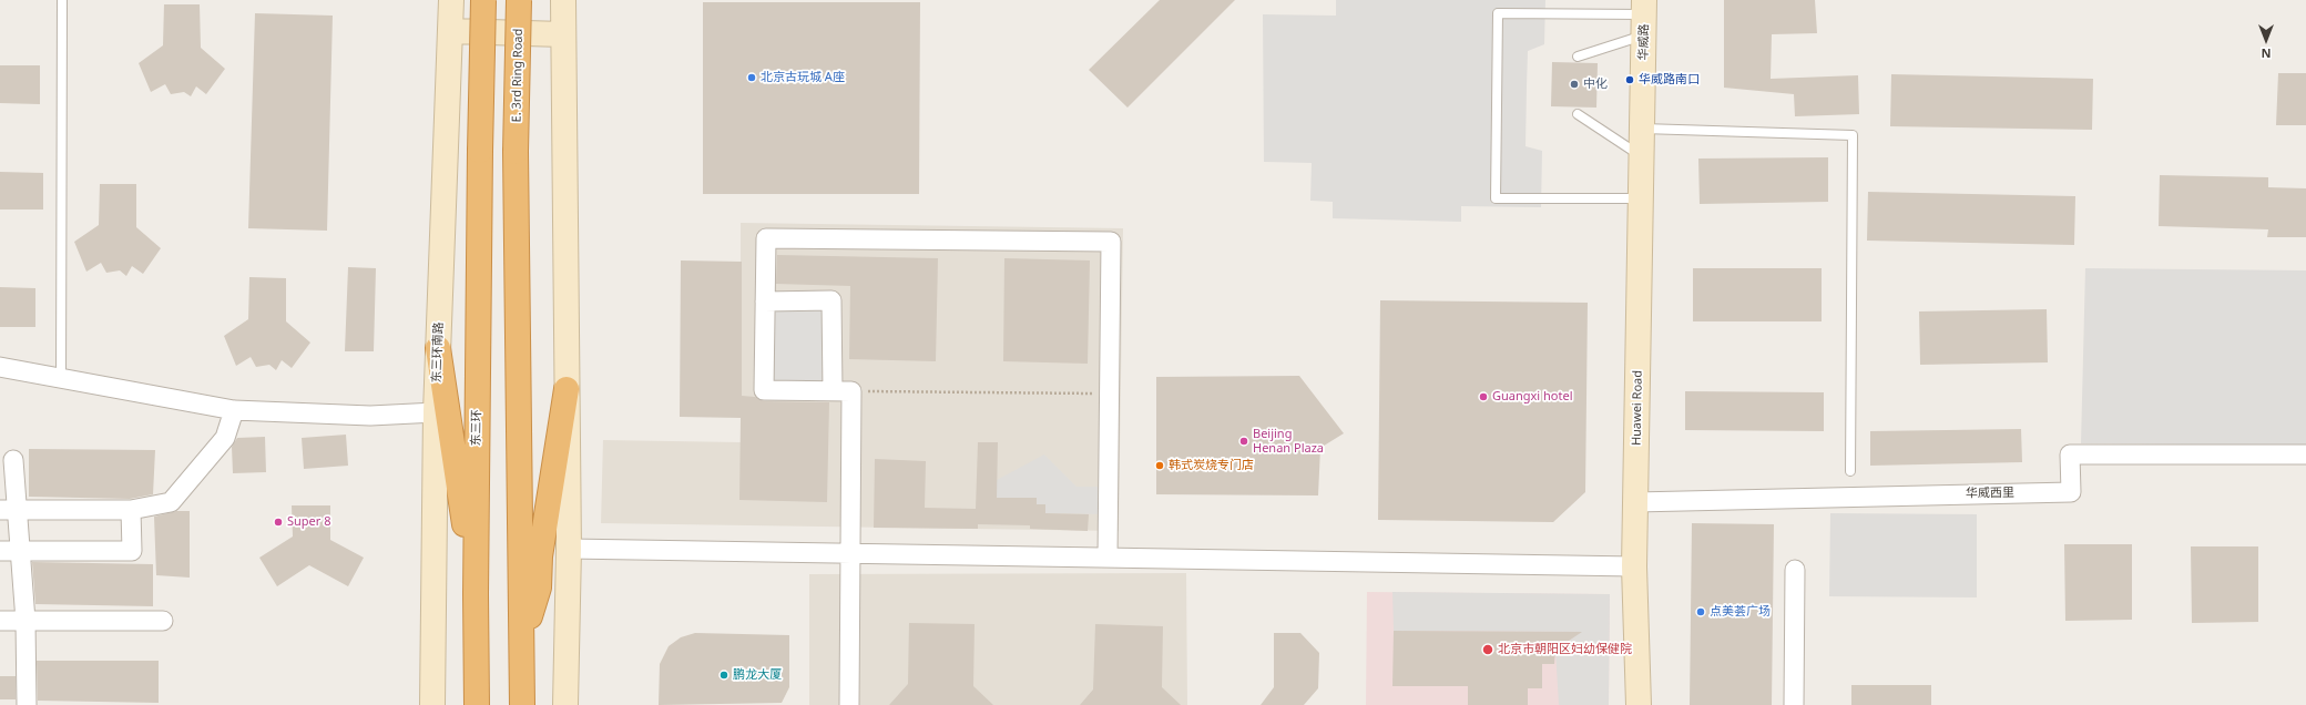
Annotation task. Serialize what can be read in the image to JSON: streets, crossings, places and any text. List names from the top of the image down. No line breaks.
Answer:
{"streets":{"highway":["E. 3rd Ring Road","东三环"],"street":["华威路","东三环南路","Huawei Road","华威西里"]},"crossings":[["华威路","Huawei Road"],["Huawei Road","华威西里"]],"places":["北京古玩城 A座","华威路南口","中化","Guangxi hotel","Beijing Henan Plaza","韩式炭烧专门店","Super 8","点美荟广场","北京市朝阳区妇幼保健院","鹏龙大厦"],"north":"bottom"}
